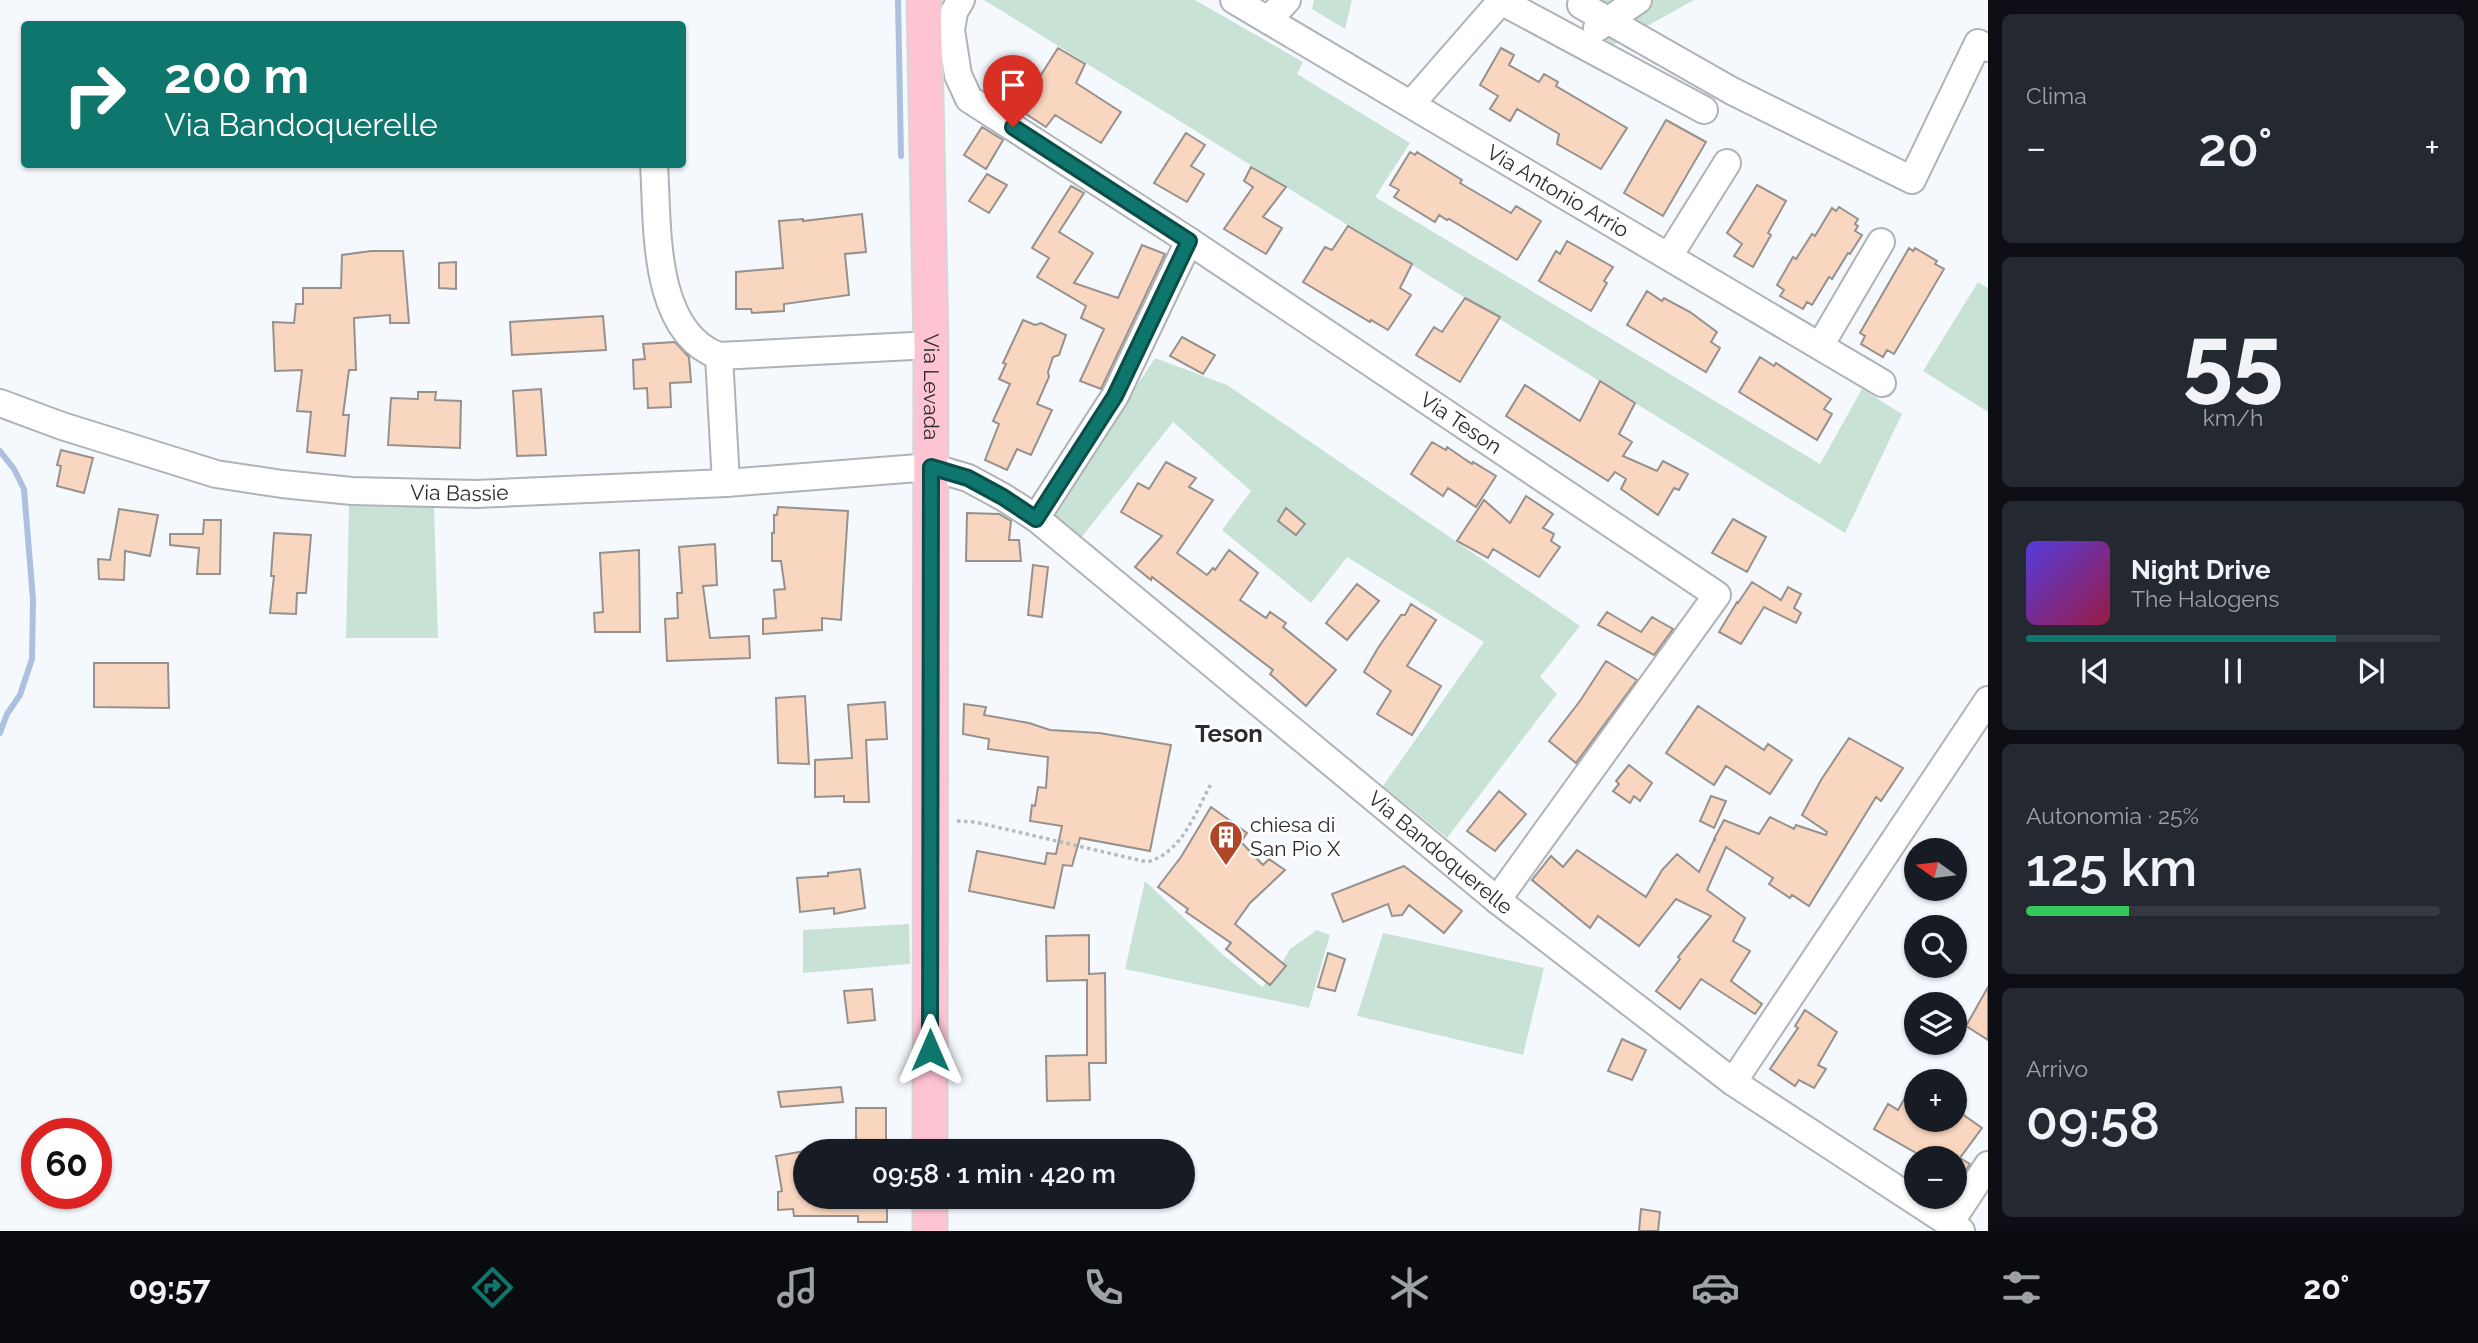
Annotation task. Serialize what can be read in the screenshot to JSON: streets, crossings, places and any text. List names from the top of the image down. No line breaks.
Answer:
{"streets":{"main road":["Via Levada"],"street":["Via Antonio Arrio","Via Teson","Via Bassie","Via Bandoquerelle"]},"crossings":[["Via Levada","Via Teson"],["Via Levada","Via Bassie"],["Via Levada","Via Bandoquerelle"],["Via Teson","Via Bandoquerelle"],["Via Bassie","Via Bandoquerelle"]],"districts":["Teson"],"places":{"building":["chiesa di San Pio X"]},"north":"left","page":{"tile":["Clima",["55","km/h"],["Autonomia · 25%","125 km"],["Arrivo","09:58"]],"turn":["200 m","Via Bandoquerelle"],"heat":["−","20°","+"],"song":["Night Drive","The Halogens"],"map_buttons":["+","−"],"limit":"60","trip":"09:58 · 1 min · 420 m","tabs":["09:57","20°"]}}
